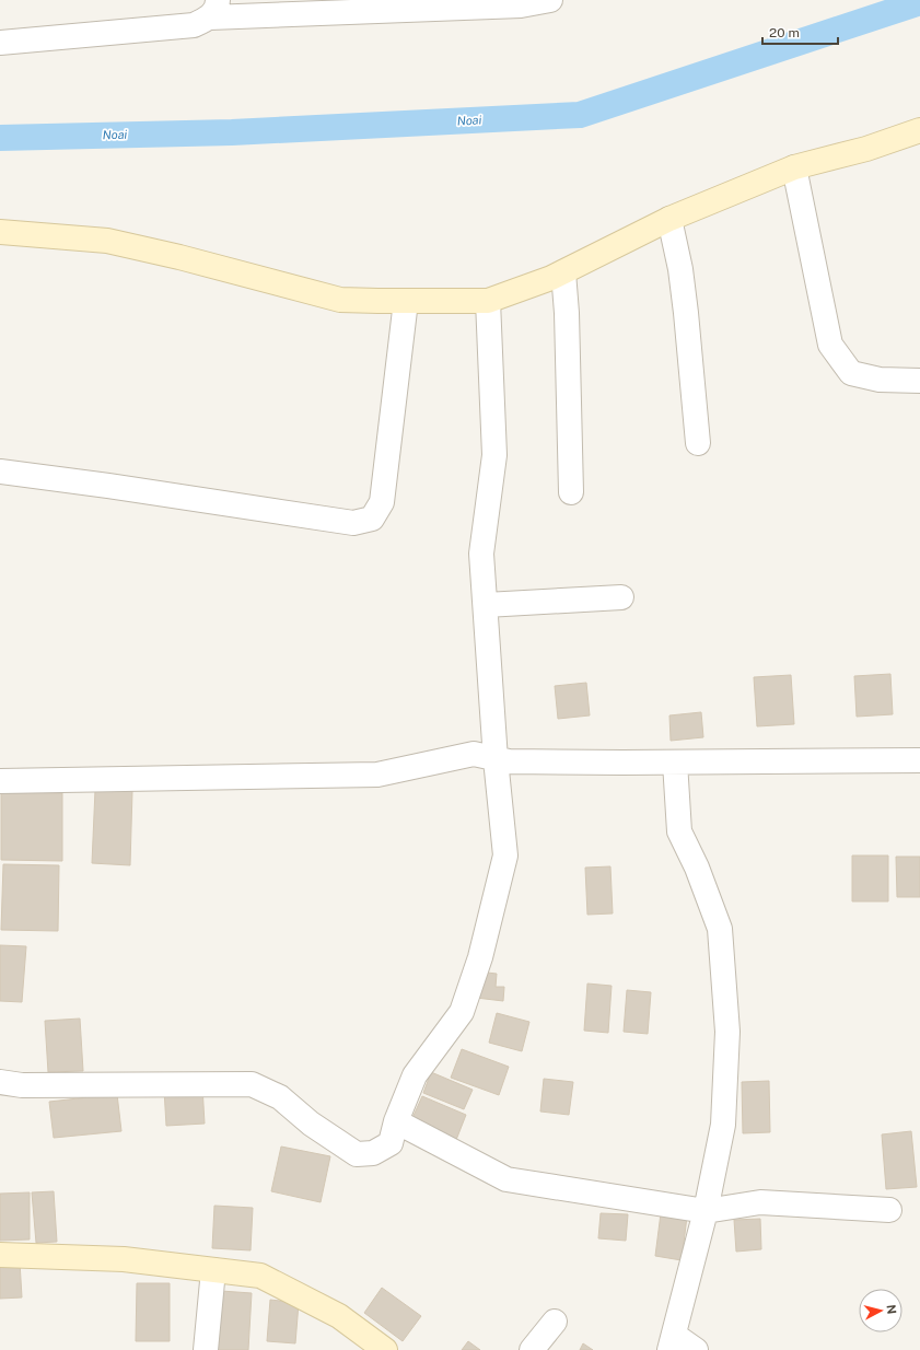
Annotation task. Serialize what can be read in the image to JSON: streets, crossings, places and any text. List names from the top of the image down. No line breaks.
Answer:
{"water":["Noai"],"scale_bar":"20 m","north":"right"}
